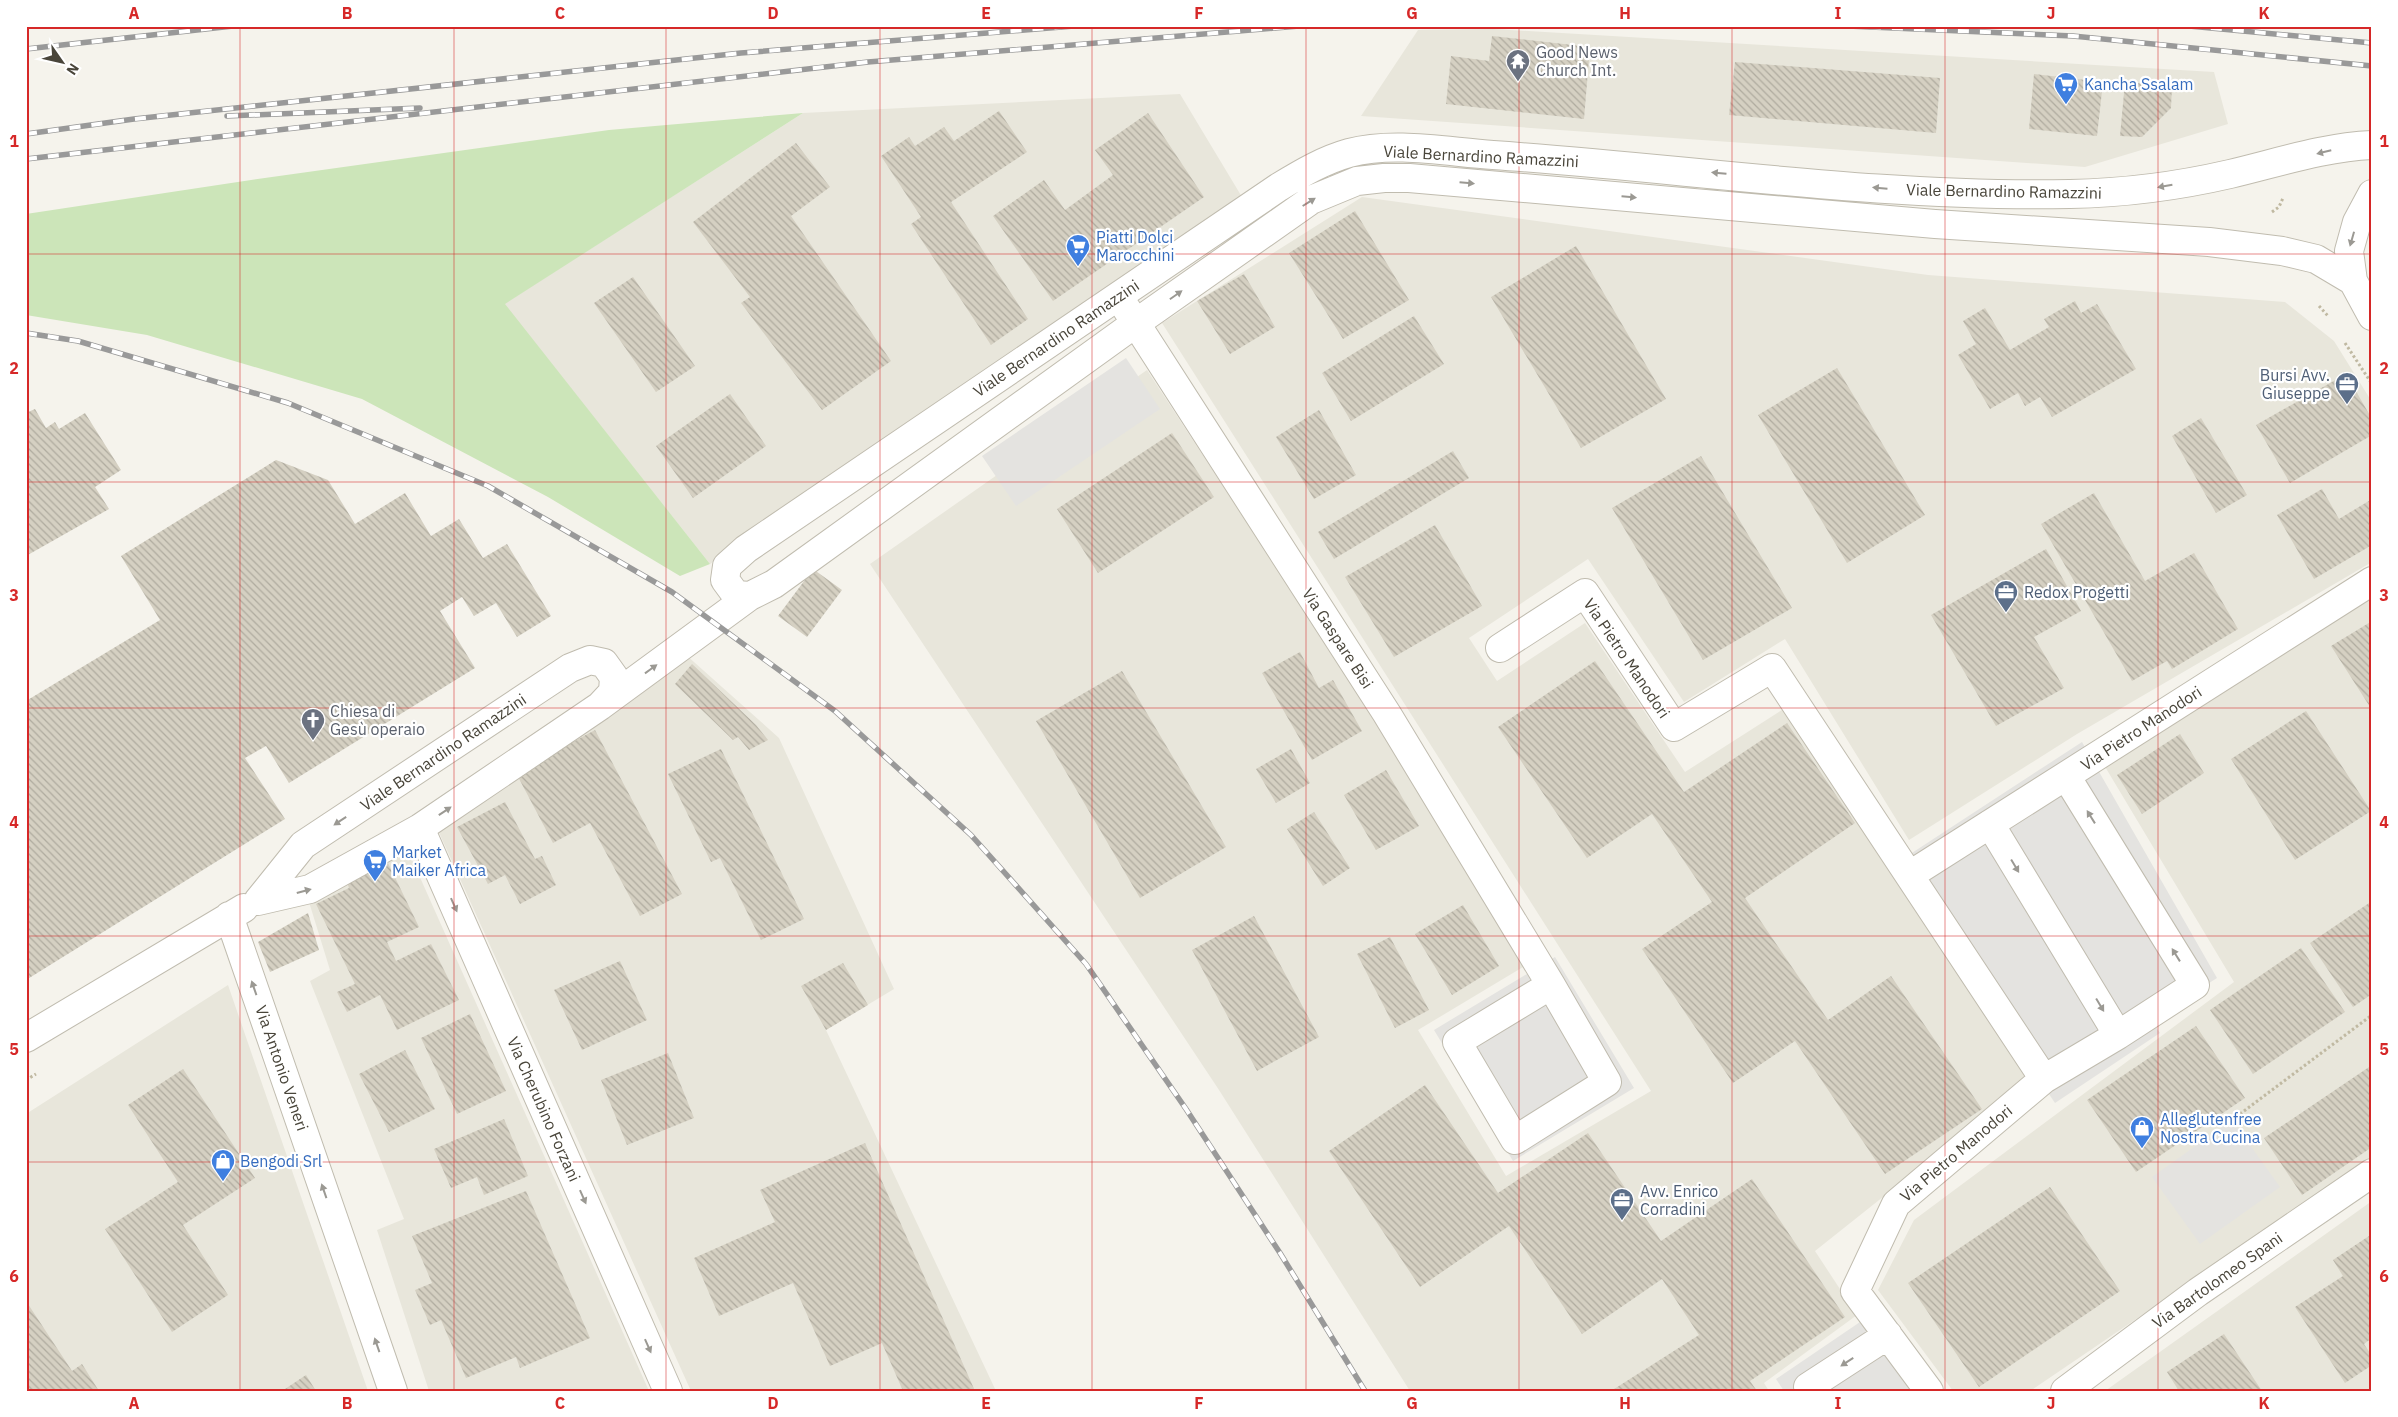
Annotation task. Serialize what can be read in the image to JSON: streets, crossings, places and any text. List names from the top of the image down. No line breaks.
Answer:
{"streets":{"street":["Viale Bernardino Ramazzini","Via Gaspare Bisi","Via Pietro Manodori","Via Antonio Veneri","Via Cherubino Forzani","Via Bartolomeo Spani"]},"crossings":[["Viale Bernardino Ramazzini","Via Gaspare Bisi"],["Viale Bernardino Ramazzini","Via Antonio Veneri"],["Viale Bernardino Ramazzini","Via Cherubino Forzani"]],"one_way":["Via Antonio Veneri","Via Cherubino Forzani"],"places":{"temple":["Good News Church Int."],"supermarket":["Kancha Ssalam","Piatti Dolci Marocchini","Market Maiker Africa"],"office":["Bursi Avv. Giuseppe","Redox Progetti","Avv. Enrico Corradini"],"church":["Chiesa di Gesù operaio"],"shop":["Alleglutenfree Nostra Cucina","Bengodi Srl"]},"north":"bottom right","grid":{"columns":["A","B","C","D","E","F","G","H","I","J","K"],"rows":["1","2","3","4","5","6"]}}
